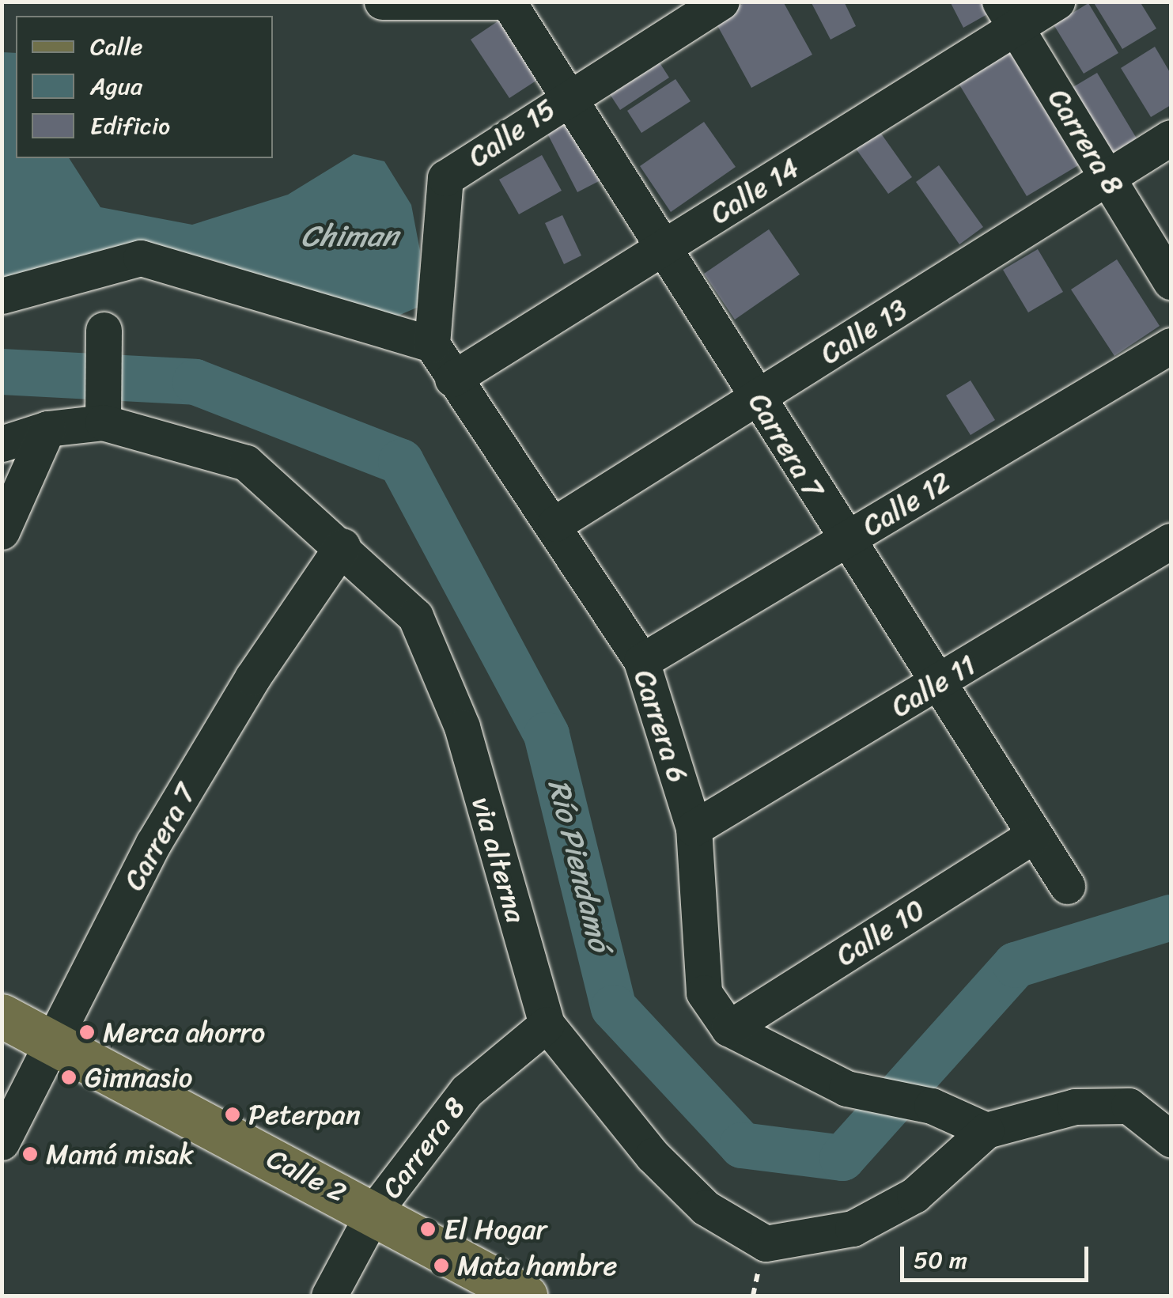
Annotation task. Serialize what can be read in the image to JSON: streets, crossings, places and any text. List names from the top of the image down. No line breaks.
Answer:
{"streets":{"main road":["Calle 2"],"street":["Calle 15","Carrera 8","Calle 14","Calle 13","Carrera 7","Calle 12","Calle 11","Carrera 6","via alterna","Calle 10"]},"crossings":[["Calle 15","Carrera 7"],["Calle 15","Carrera 6"],["Carrera 8","Calle 14"],["Carrera 8","Calle 13"],["Carrera 8","via alterna"],["Carrera 8","Calle 2"],["Calle 14","Carrera 7"],["Calle 14","Carrera 6"],["Calle 13","Carrera 7"],["Calle 13","Carrera 6"],["Carrera 7","Calle 12"],["Carrera 7","Calle 11"],["Carrera 7","via alterna"],["Carrera 7","Calle 10"],["Carrera 7","Calle 2"],["Calle 12","Carrera 6"],["Calle 11","Carrera 6"],["Carrera 6","via alterna"],["Carrera 6","Calle 10"]],"water":["Chiman","Río Piendamó"],"places":["Merca ahorro","Gimnasio","Peterpan","Mamá misak","El Hogar","Mata hambre"],"legend":["Calle","Agua","Edificio"],"scale_bar":"50 m"}
